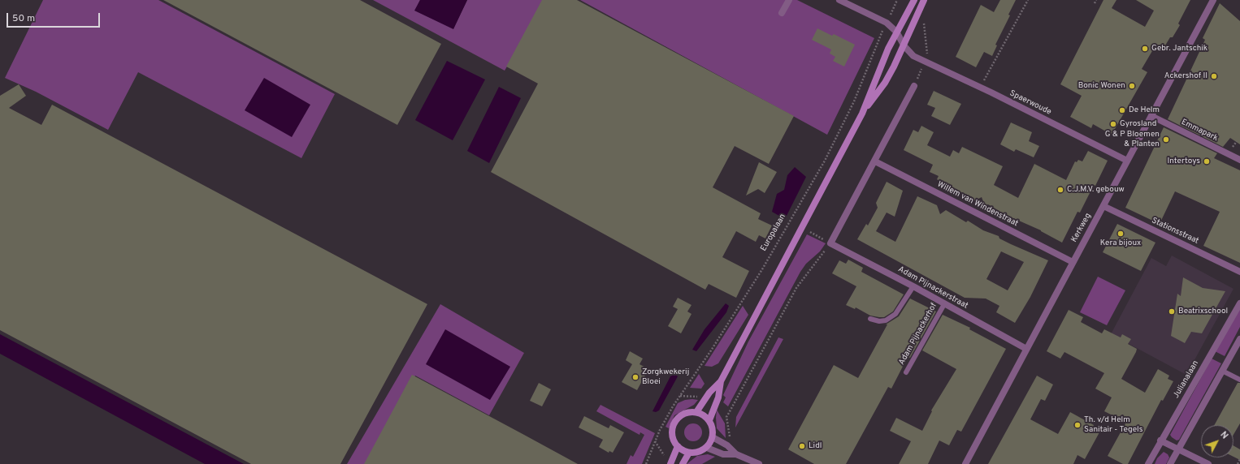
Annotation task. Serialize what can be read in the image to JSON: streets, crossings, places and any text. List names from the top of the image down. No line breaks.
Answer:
{"streets":{"street":["Spaerwoude","Emmapark","Willem van Windenstraat","Kerkweg","Stationsstraat","Adam Pijnackerstraat","Julianalaan"],"lane":["Adam Pijnackerhof"],"path":["Europalaan"]},"crossings":[["Spaerwoude","Kerkweg"],["Spaerwoude","Europalaan"],["Emmapark","Kerkweg"],["Willem van Windenstraat","Kerkweg"],["Kerkweg","Stationsstraat"],["Kerkweg","Adam Pijnackerstraat"],["Adam Pijnackerstraat","Adam Pijnackerhof"]],"places":["Gebr. Jantschik","Ackershof II","Bonic Wonen","De Helm","Gyrosland","G & P Bloemen & Planten","Intertoys","C.J.M.V. gebouw","Kera bijoux","Beatrixschool","Zorgkwekerij Bloei","Th. v/d Helm Sanitair - Tegels","Lidl"],"scale_bar":"50 m","north":"top right"}
